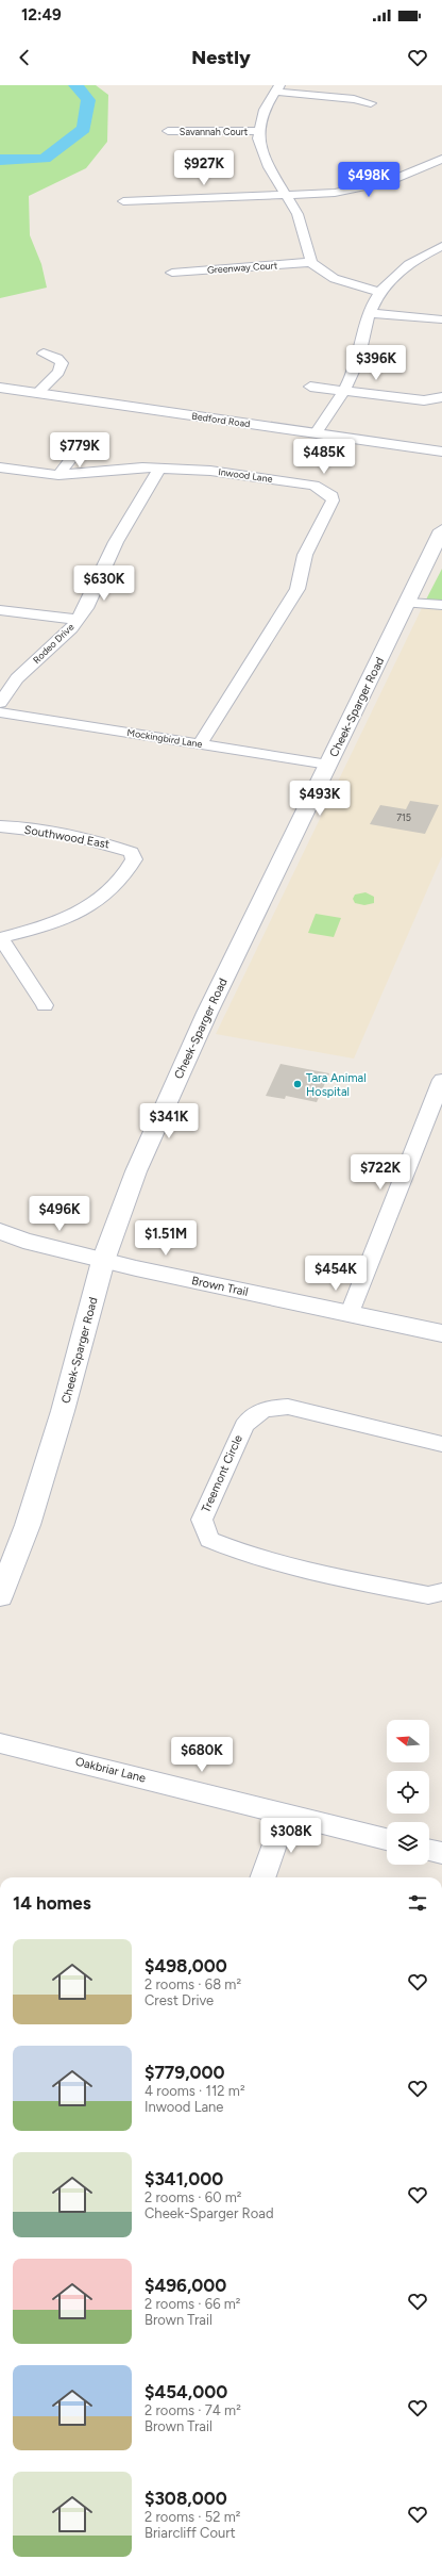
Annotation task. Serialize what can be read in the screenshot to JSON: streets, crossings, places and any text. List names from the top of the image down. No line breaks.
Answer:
{"streets":{"main road":["Bedford Road","Cheek-Sparger Road","Brown Trail"],"street":["Savannah Court","Greenway Court","Inwood Lane","Rodeo Drive","Mockingbird Lane","Southwood East","Treemont Circle","Oakbriar Lane"]},"crossings":[["Inwood Lane","Rodeo Drive"],["Inwood Lane","Mockingbird Lane"],["Cheek-Sparger Road","Mockingbird Lane"],["Cheek-Sparger Road","Brown Trail"]],"places":["Tara Animal Hospital"],"house_numbers":["715"],"north":"left","page":{"status":"12:49","header":"Nestly","price":["$927K","$498K","$396K","$779K","$485K","$630K","$493K","$341K","$722K","$496K","$1.51M","$454K","$680K","$308K"],"heading":"14 homes","list":[{"name":"$498,000","note":"2 rooms · 68 m² · Crest Drive"},{"name":"$779,000","note":"4 rooms · 112 m² · Inwood Lane"},{"name":"$341,000","note":"2 rooms · 60 m² · Cheek-Sparger Road"},{"name":"$496,000","note":"2 rooms · 66 m² · Brown Trail"},{"name":"$454,000","note":"2 rooms · 74 m² · Brown Trail"},{"name":"$308,000","note":"2 rooms · 52 m² · Briarcliff Court"}]}}
